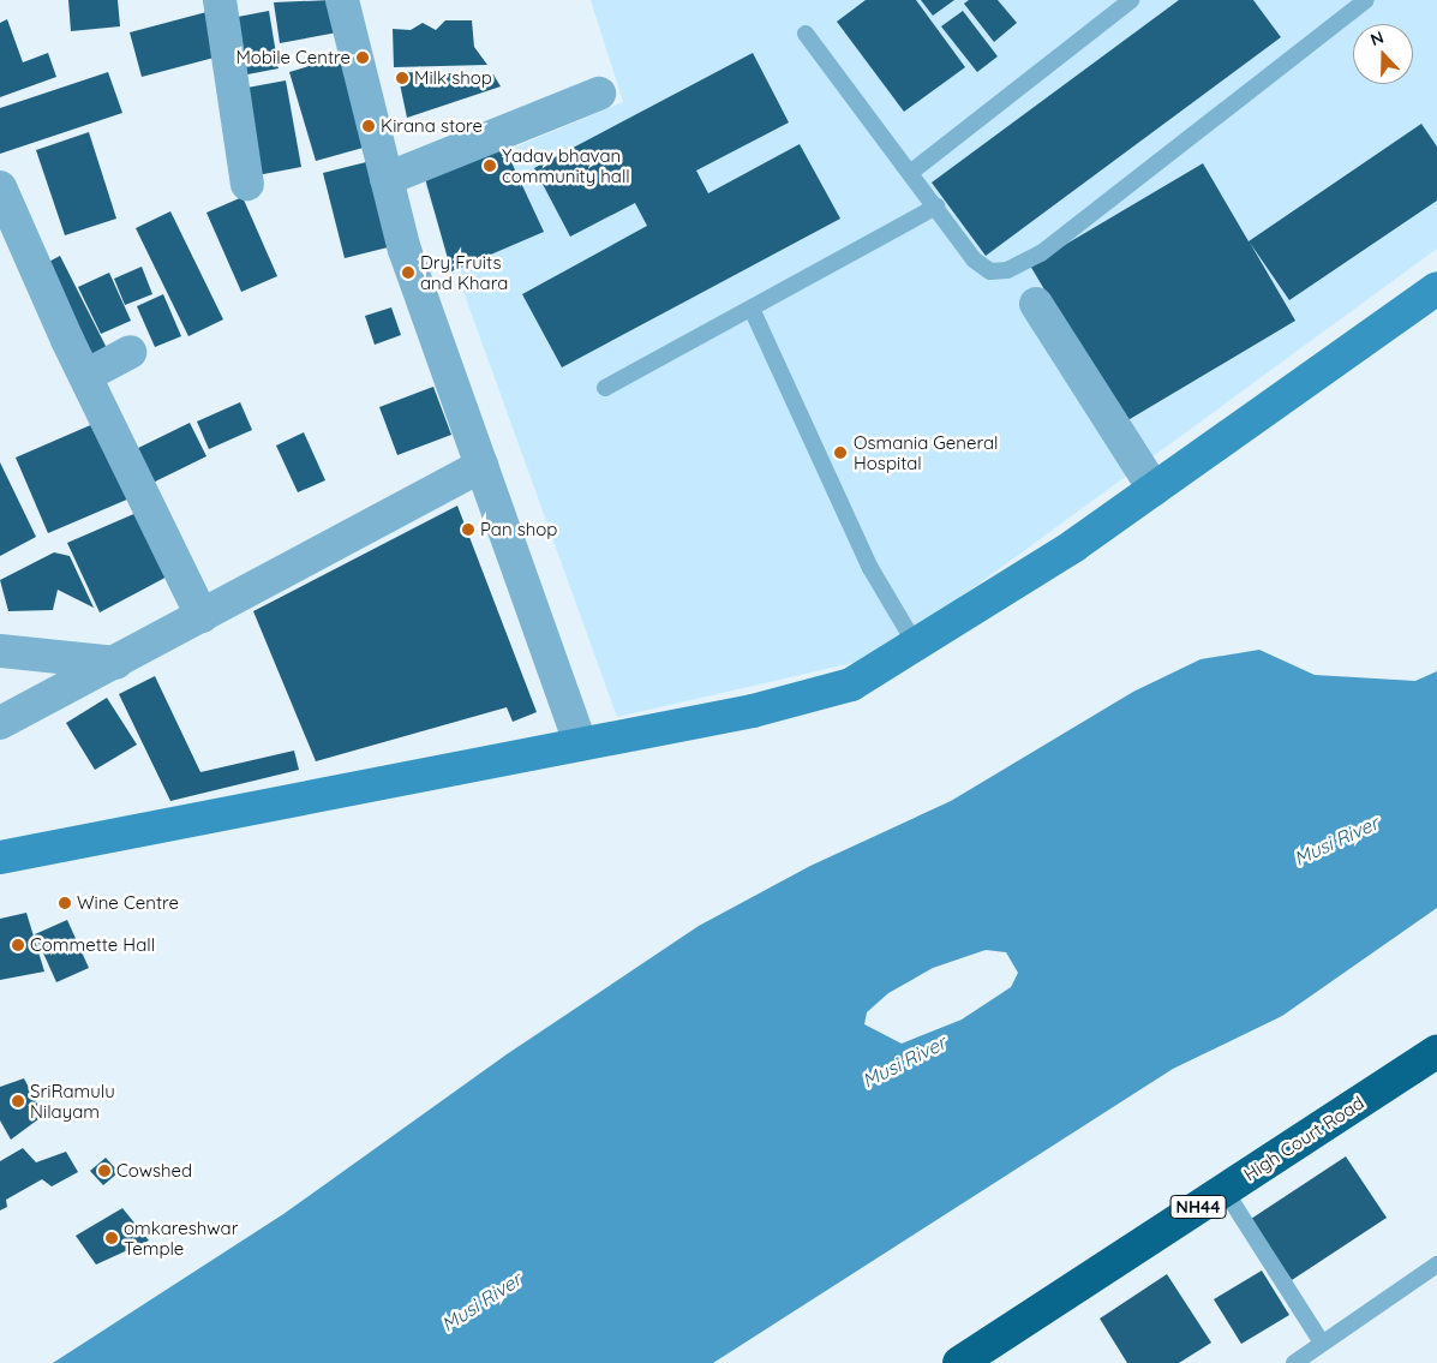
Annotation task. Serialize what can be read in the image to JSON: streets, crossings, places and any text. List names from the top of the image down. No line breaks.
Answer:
{"streets":{"highway":["High Court Road","NH44"]},"water":["Musi River"],"places":["Mobile Centre","Milk shop","Kirana store","Yadav bhavan community hall","Dry Fruits and Khara","Osmania General Hospital","Pan shop","Wine Centre","Commette Hall","SriRamulu Nilayam","Cowshed","omkareshwar Temple"],"north":"top"}
